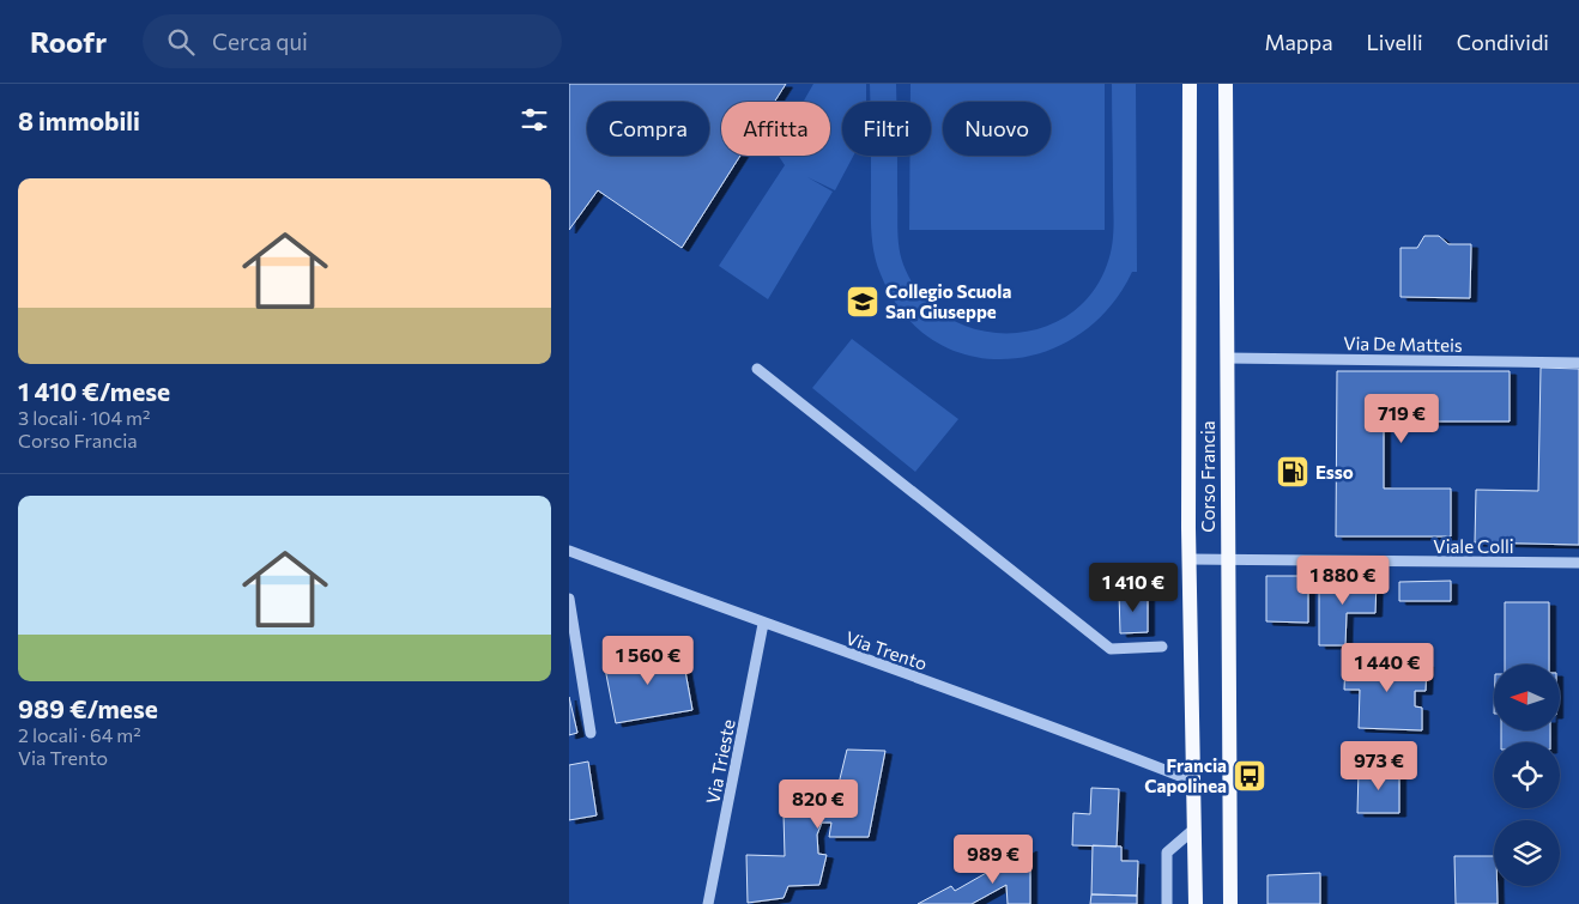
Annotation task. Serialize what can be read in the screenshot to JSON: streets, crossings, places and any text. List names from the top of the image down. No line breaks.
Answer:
{"streets":{"main road":["Corso Francia"],"street":["Via De Matteis","Viale Colli","Via Trento","Via Trieste"]},"crossings":[["Via De Matteis","Corso Francia"],["Corso Francia","Viale Colli"],["Corso Francia","Via Trento"],["Via Trento","Via Trieste"]],"places":{"school or university":["Collegio Scuola San Giuseppe"],"fuel station":["Esso"],"bus stop":["Francia Capolinea"]},"north":"left","page":{"header":"Roofr","search":"Cerca qui","nav":["Mappa","Livelli","Condividi"],"heading":"8 immobili","chip":["Compra","Affitta","Filtri","Nuovo"],"list":[{"name":"1 410 €/mese","note":"3 locali · 104 m² · Corso Francia"},{"name":"989 €/mese","note":"2 locali · 64 m² · Via Trento"}],"price":["719 €","1 880 €","1 410 €","1 560 €","1 440 €","973 €","820 €","989 €"]}}
